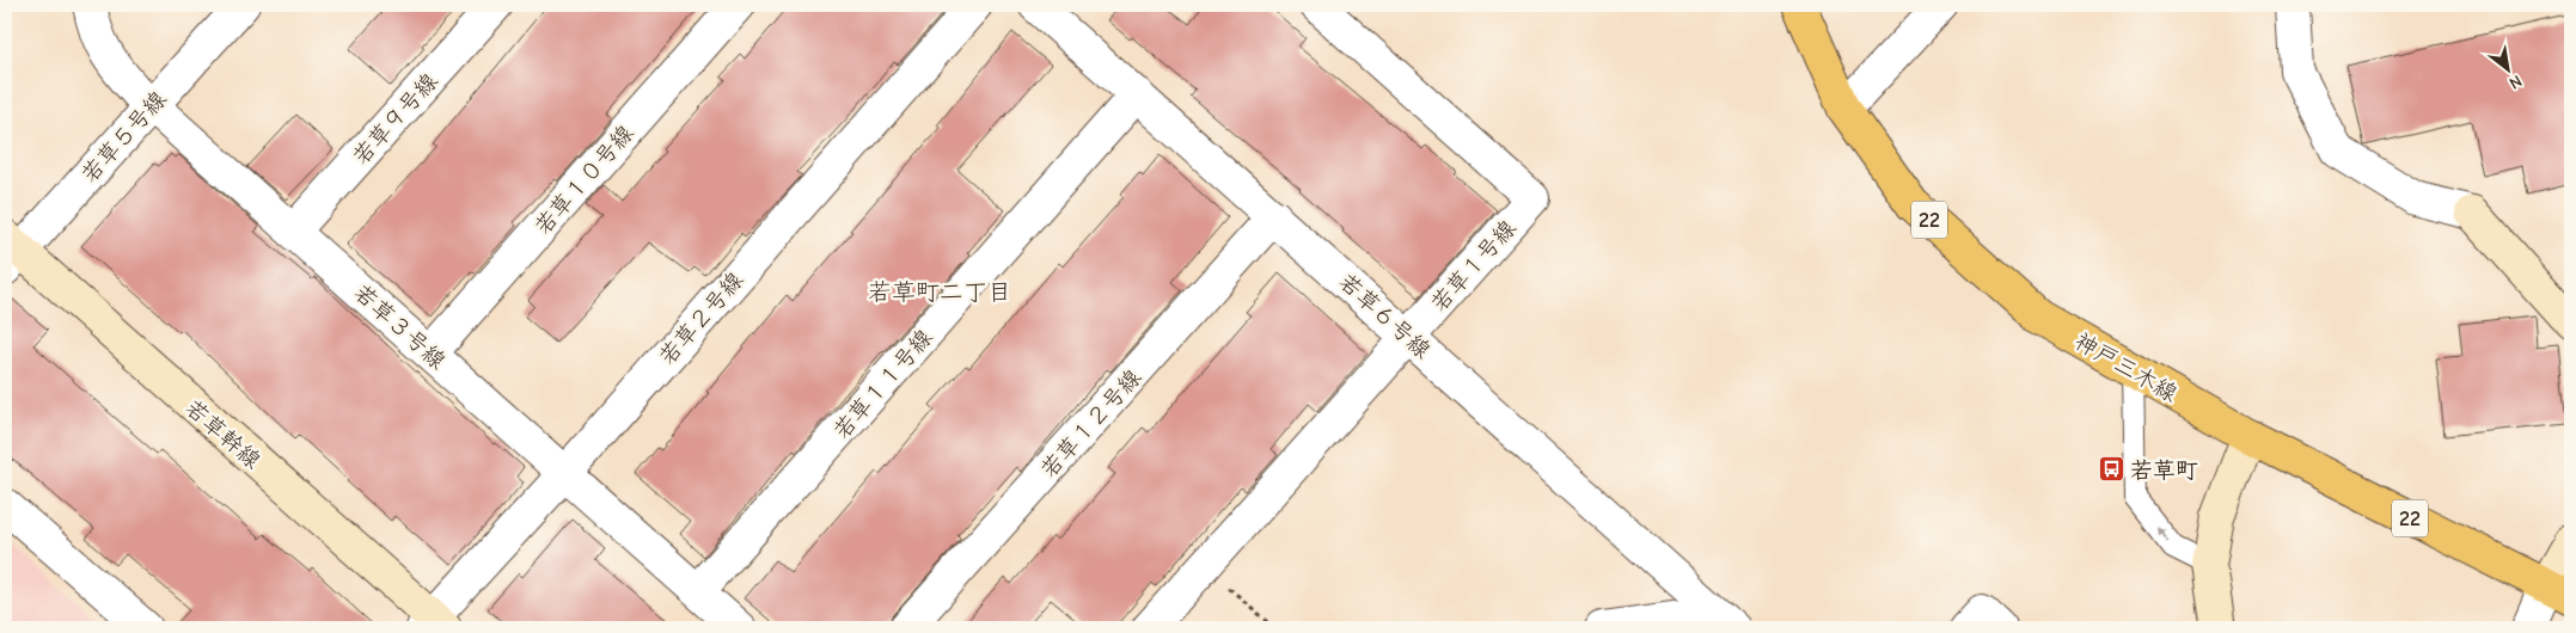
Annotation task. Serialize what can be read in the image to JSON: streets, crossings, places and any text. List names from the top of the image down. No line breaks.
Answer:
{"streets":{"main road":["22","神戸三木線"],"street":["若草９号線","若草５号線","若草１０号線","若草１号線","若草６号線","若草２号線","若草３号線","若草１１号線","若草１２号線","若草幹線"]},"crossings":[["若草９号線","若草３号線"],["若草５号線","若草３号線"],["若草５号線","若草幹線"],["若草１０号線","若草３号線"],["若草１号線","若草６号線"],["若草６号線","若草１１号線"],["若草６号線","若草１２号線"],["若草２号線","若草３号線"],["若草２号線","若草幹線"],["若草３号線","若草１１号線"]],"districts":["若草町二丁目"],"places":{"bus stop":["若草町"]},"north":"bottom right"}
